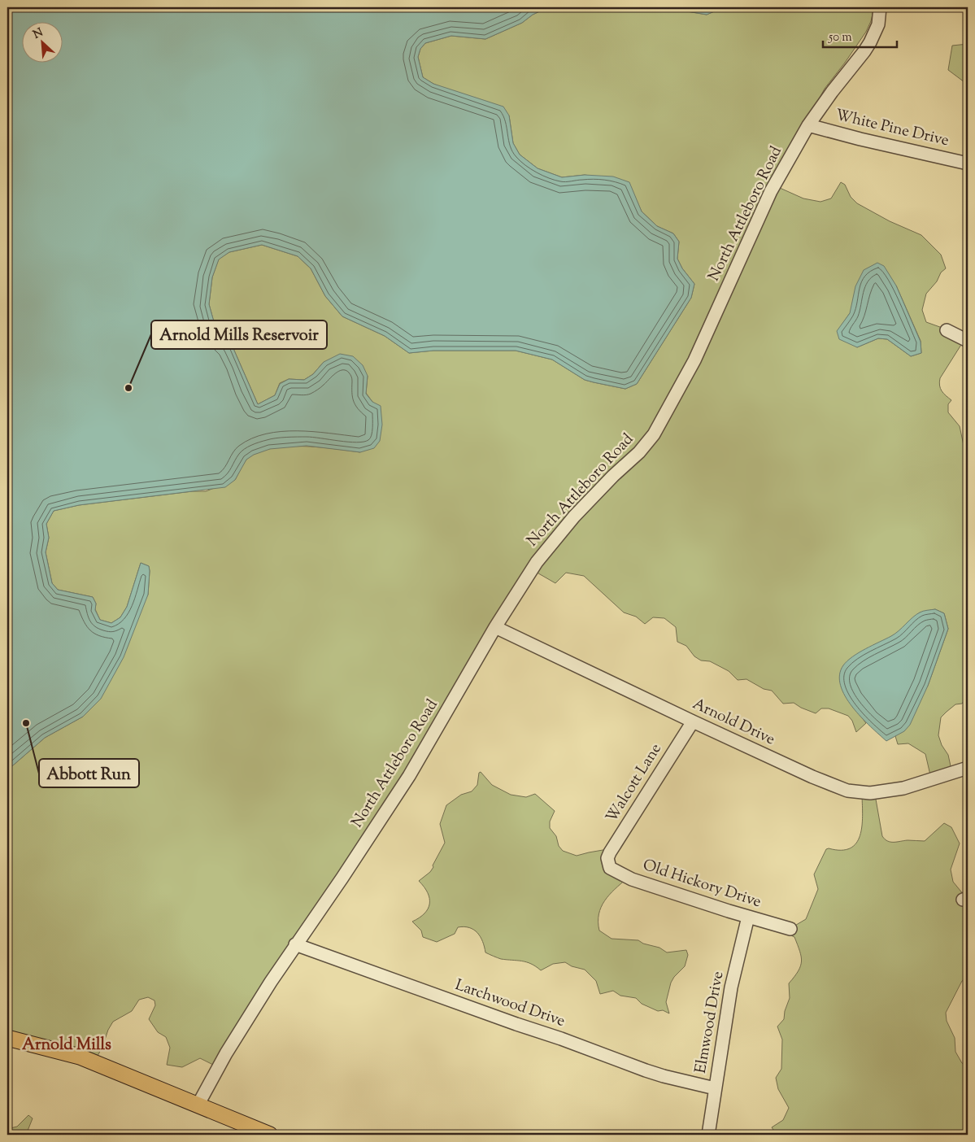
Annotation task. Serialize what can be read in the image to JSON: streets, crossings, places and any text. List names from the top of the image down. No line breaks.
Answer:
{"streets":{"street":["White Pine Drive","North Attleboro Road","Arnold Drive","Walcott Lane","Old Hickory Drive","Larchwood Drive","Elmwood Drive"]},"crossings":[["White Pine Drive","North Attleboro Road"],["North Attleboro Road","Arnold Drive"],["North Attleboro Road","Larchwood Drive"],["Arnold Drive","Walcott Lane"],["Walcott Lane","Old Hickory Drive"],["Old Hickory Drive","Elmwood Drive"],["Larchwood Drive","Elmwood Drive"]],"districts":["Arnold Mills"],"places":["Arnold Mills Reservoir","Abbott Run"],"scale_bar":"50 m","north":"top left"}
